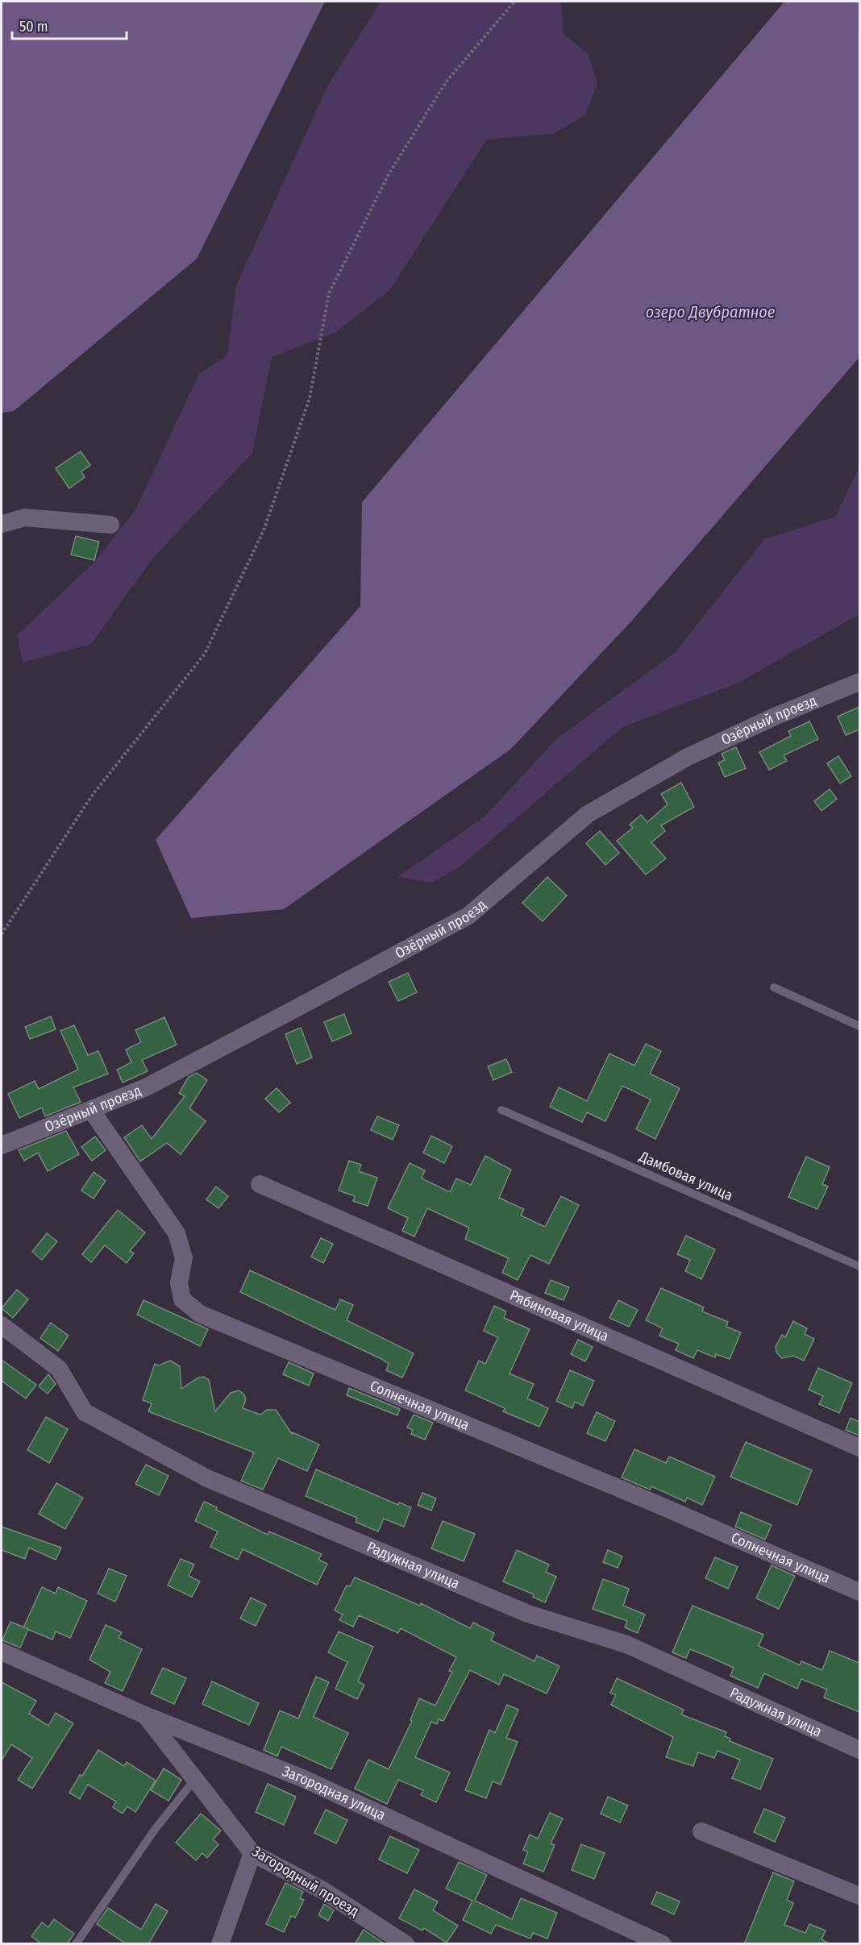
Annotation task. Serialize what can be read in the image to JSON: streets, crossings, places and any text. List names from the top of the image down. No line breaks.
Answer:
{"streets":{"street":["Озёрный проезд","Рябиновая улица","Солнечная улица","Радужная улица","Загородная улица","Загородный проезд"],"lane":["Дамбовая улица"]},"crossings":[["Озёрный проезд","Солнечная улица"],["Загородная улица","Загородный проезд"]],"water":["озеро Двубратное"],"scale_bar":"50 m"}
